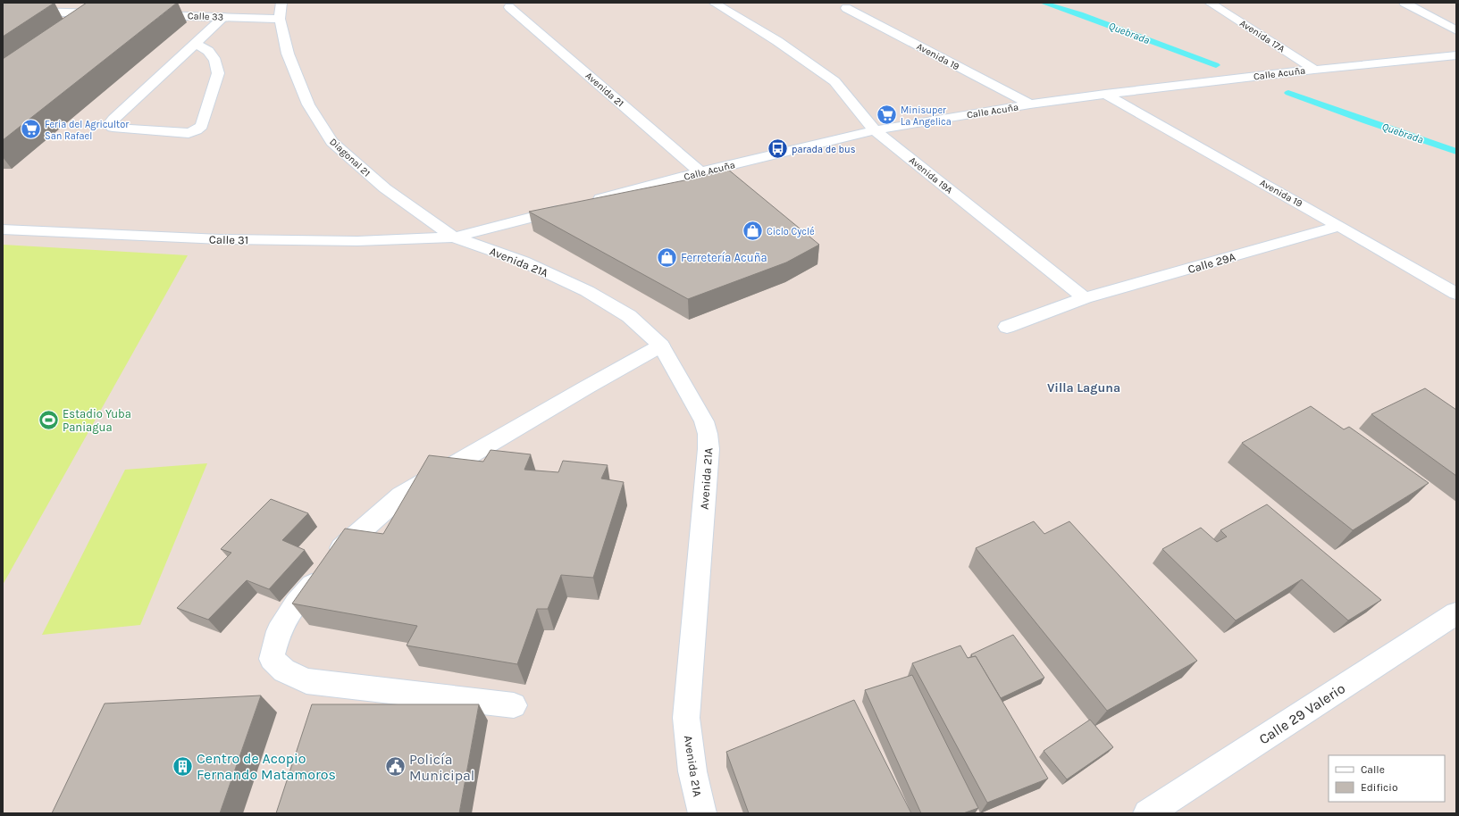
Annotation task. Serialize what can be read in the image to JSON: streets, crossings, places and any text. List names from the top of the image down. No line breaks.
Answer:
{"streets":{"street":["Calle 33","Avenida 17A","Avenida 19","Calle Acuña","Avenida 21","Diagonal 21","Avenida 19A","Calle 31","Avenida 21A","Calle 29A","Calle 29 Valerio"]},"crossings":[["Calle 33","Diagonal 21"],["Avenida 17A","Calle Acuña"],["Avenida 19","Calle Acuña"],["Avenida 19","Calle 29A"],["Calle Acuña","Avenida 21"],["Calle Acuña","Avenida 19A"],["Diagonal 21","Calle 31"],["Diagonal 21","Avenida 21A"],["Avenida 19A","Calle 29A"],["Calle 31","Avenida 21A"]],"districts":["Villa Laguna"],"water":["Quebrada"],"places":{"supermarket":["Minisuper La Angelica","Feria del Agricultor San Rafael"],"bus stop":["parada de bus"],"shop":["Ciclo Cyclé","Ferretería Acuña"],"sports":["Estadio Yuba Paniagua"],"building":["Centro de Acopio Fernando Matamoros"],"public building":["Policía Municipal"]},"legend":["Calle","Edificio"]}
